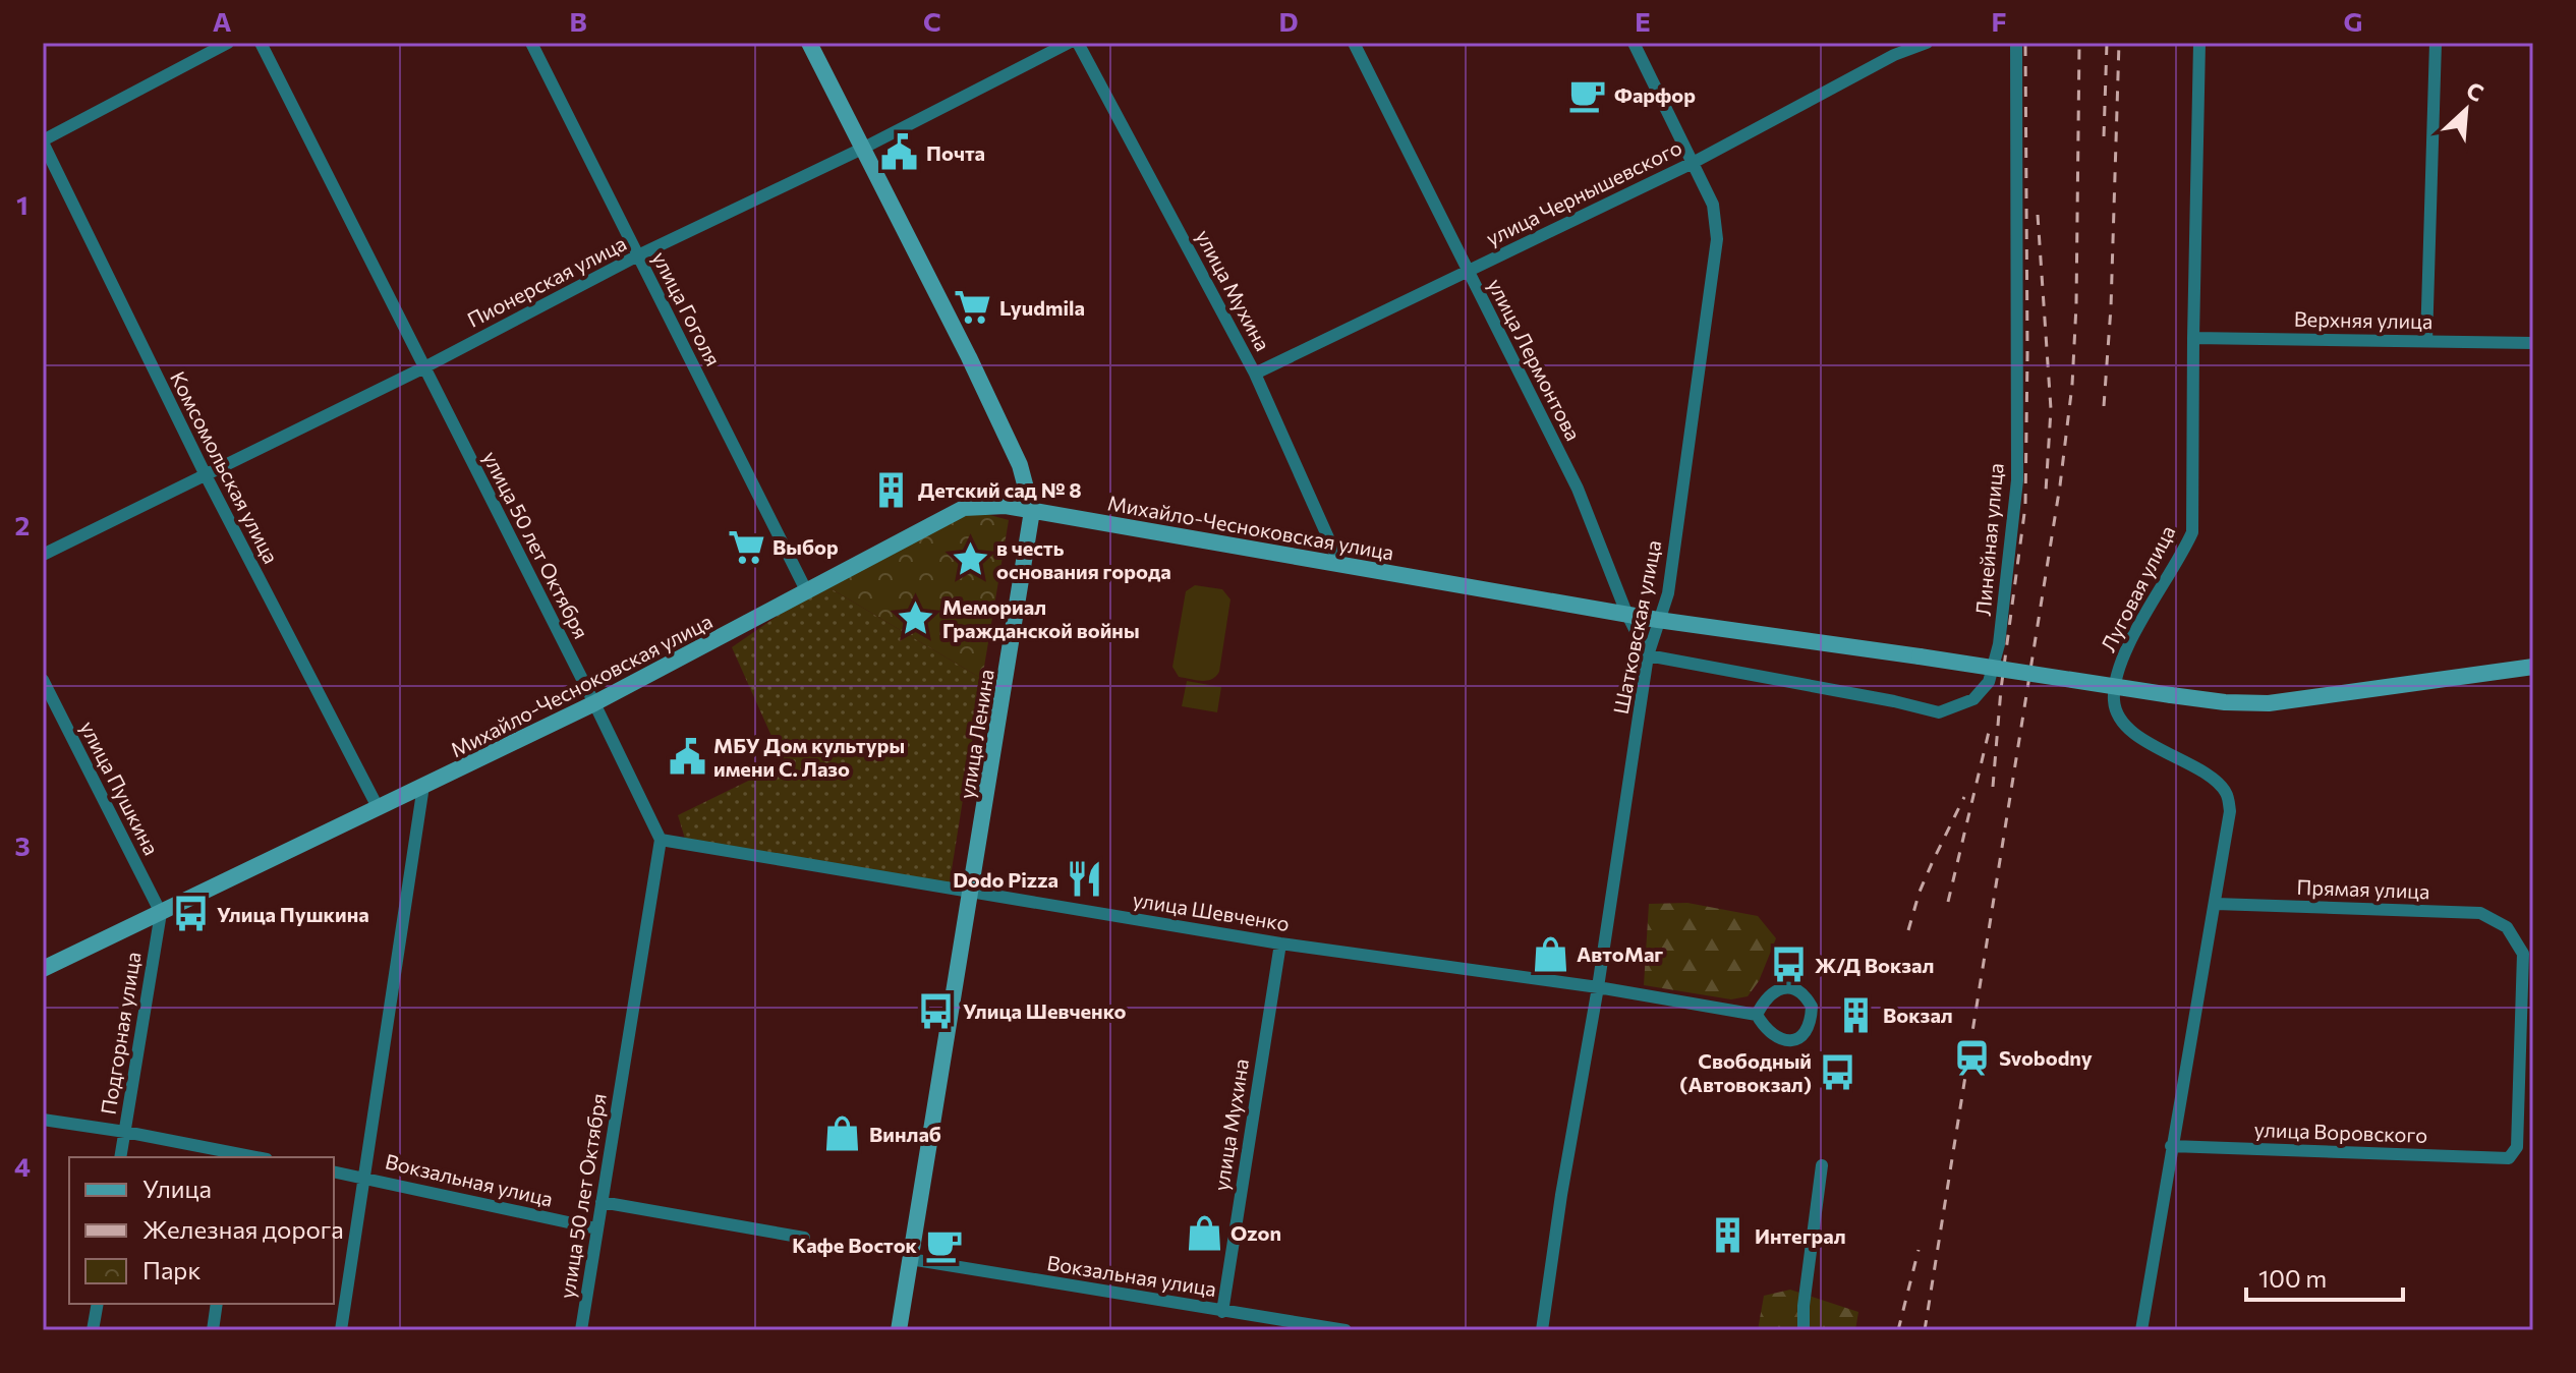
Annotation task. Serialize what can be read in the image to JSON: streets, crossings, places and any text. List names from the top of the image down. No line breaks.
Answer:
{"streets":{"main road":["Михайло-Чесноковская улица","улица Ленина"],"street":["улица Чернышевского","Пионерская улица","улица Мухина","улица Гоголя","Верхняя улица","улица Лермонтова","Комсомольская улица","Линейная улица","улица 50 лет Октября","Луговая улица","Шатковская улица","улица Пушкина","Прямая улица","улица Шевченко","Подгорная улица","улица Воровского","Вокзальная улица"]},"crossings":[["улица Чернышевского","улица Мухина"],["улица Чернышевского","улица Лермонтова"],["улица Чернышевского","Шатковская улица"],["Пионерская улица","улица Гоголя"],["Пионерская улица","Комсомольская улица"],["Пионерская улица","улица 50 лет Октября"],["Пионерская улица","улица Ленина"],["улица Мухина","Михайло-Чесноковская улица"],["улица Мухина","улица Шевченко"],["улица Мухина","Вокзальная улица"],["улица Гоголя","Михайло-Чесноковская улица"],["Верхняя улица","Луговая улица"],["улица Лермонтова","Михайло-Чесноковская улица"],["улица Лермонтова","Линейная улица"],["улица Лермонтова","Шатковская улица"],["Комсомольская улица","Михайло-Чесноковская улица"],["Михайло-Чесноковская улица","улица 50 лет Октября"],["Михайло-Чесноковская улица","Шатковская улица"],["Михайло-Чесноковская улица","улица Ленина"],["Михайло-Чесноковская улица","улица Пушкина"],["Михайло-Чесноковская улица","Подгорная улица"],["Линейная улица","Шатковская улица"],["улица 50 лет Октября","улица Шевченко"],["улица 50 лет Октября","Вокзальная улица"],["Луговая улица","Прямая улица"],["Луговая улица","улица Воровского"],["Шатковская улица","улица Шевченко"],["улица Ленина","улица Шевченко"],["улица Ленина","Вокзальная улица"],["улица Пушкина","Подгорная улица"],["Прямая улица","улица Воровского"]],"places":{"cafe":["Фарфор","Кафе Восток"],"public building":["Почта","МБУ Дом культуры имени С. Лазо"],"supermarket":["Lyudmila","Выбор"],"building":["Детский сад № 8","Вокзал","Интеграл"],"place":["в честь основания города","Мемориал Гражданской войны"],"restaurant":["Dodo Pizza"],"bus stop":["Улица Пушкина","Ж/Д Вокзал","Улица Шевченко","Свободный (Автовокзал)"],"shop":["АвтоМаг","Винлаб","Ozon"],"station":["Svobodny"]},"legend":["Улица","Железная дорога","Парк"],"scale_bar":"100 m","north":"top right","grid":{"columns":["A","B","C","D","E","F","G"],"rows":["1","2","3","4"]}}
